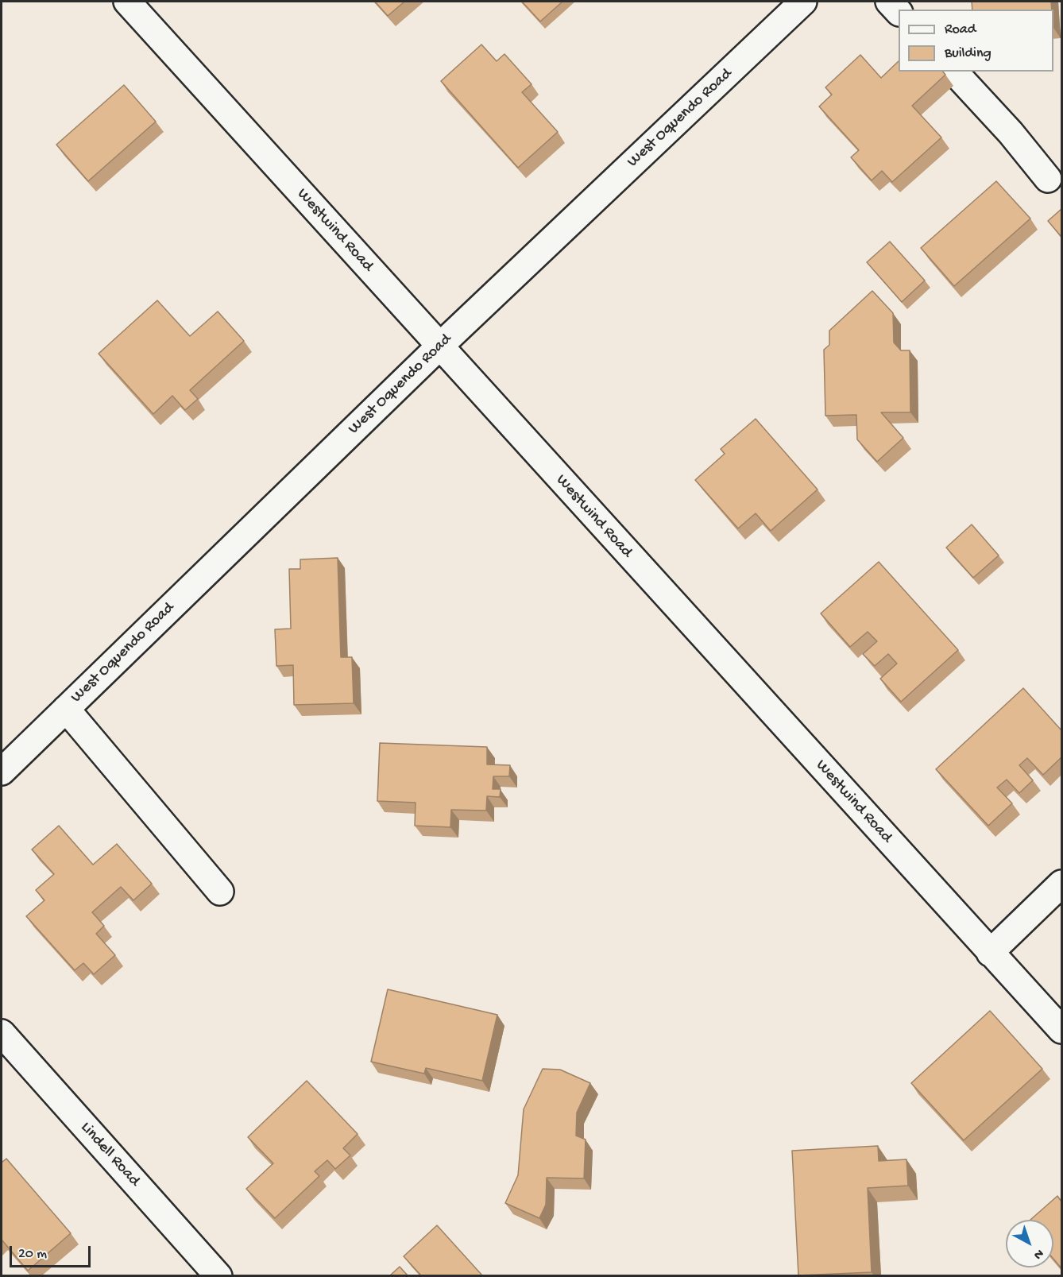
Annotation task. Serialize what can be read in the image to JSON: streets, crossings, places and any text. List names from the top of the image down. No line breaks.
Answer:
{"streets":{"street":["West Oquendo Road","Westwind Road","Lindell Road"]},"crossings":[["West Oquendo Road","Westwind Road"]],"legend":["Road","Building"],"scale_bar":"20 m","north":"bottom right"}
